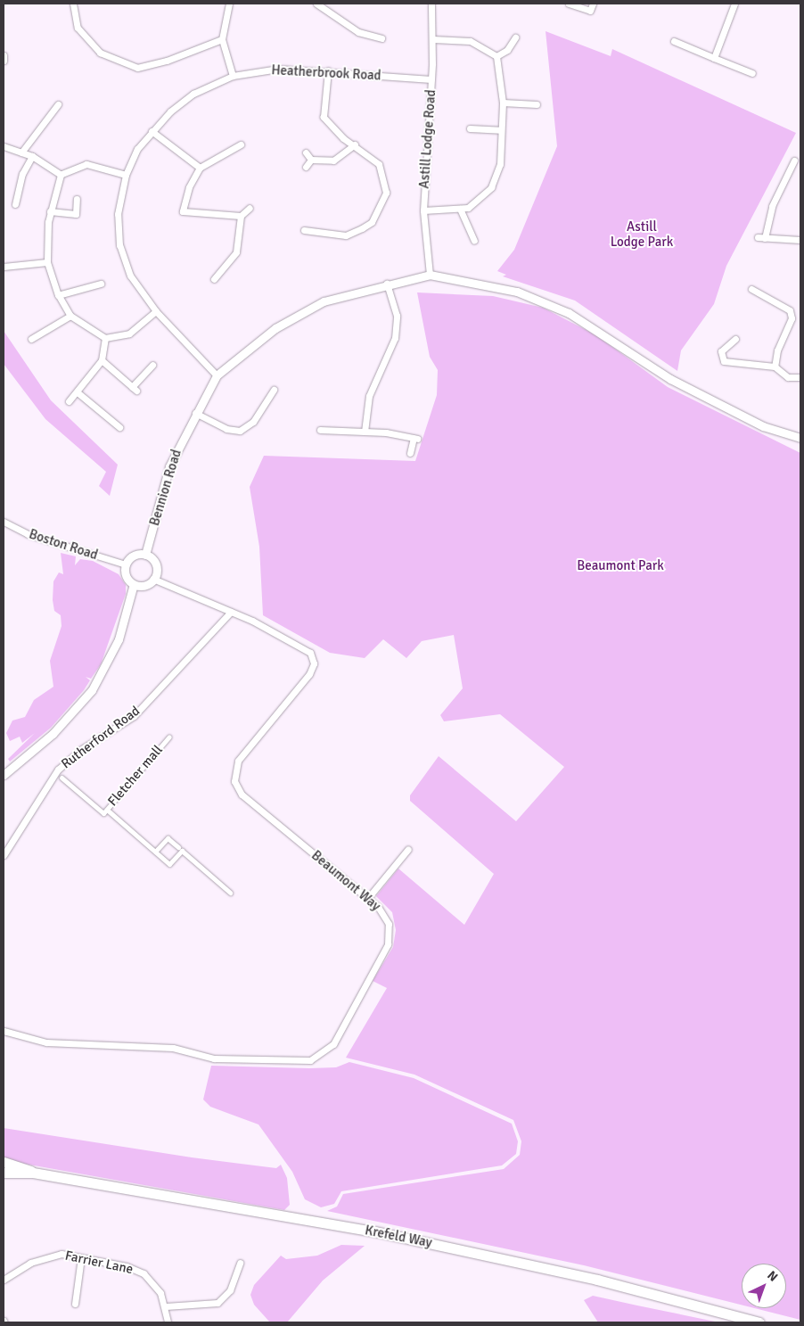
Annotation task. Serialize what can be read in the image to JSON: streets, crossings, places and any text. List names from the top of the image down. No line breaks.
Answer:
{"streets":{"highway":["Krefeld Way"],"street":["Heatherbrook Road","Astill Lodge Road","Bennion Road","Boston Road","Rutherford Road","Fletcher mall","Beaumont Way","Farrier Lane"]},"crossings":[["Heatherbrook Road","Astill Lodge Road"],["Heatherbrook Road","Bennion Road"],["Bennion Road","Boston Road"],["Bennion Road","Beaumont Way"],["Boston Road","Beaumont Way"],["Rutherford Road","Beaumont Way"]],"parks":["Astill Lodge Park","Beaumont Park"],"north":"top right"}
